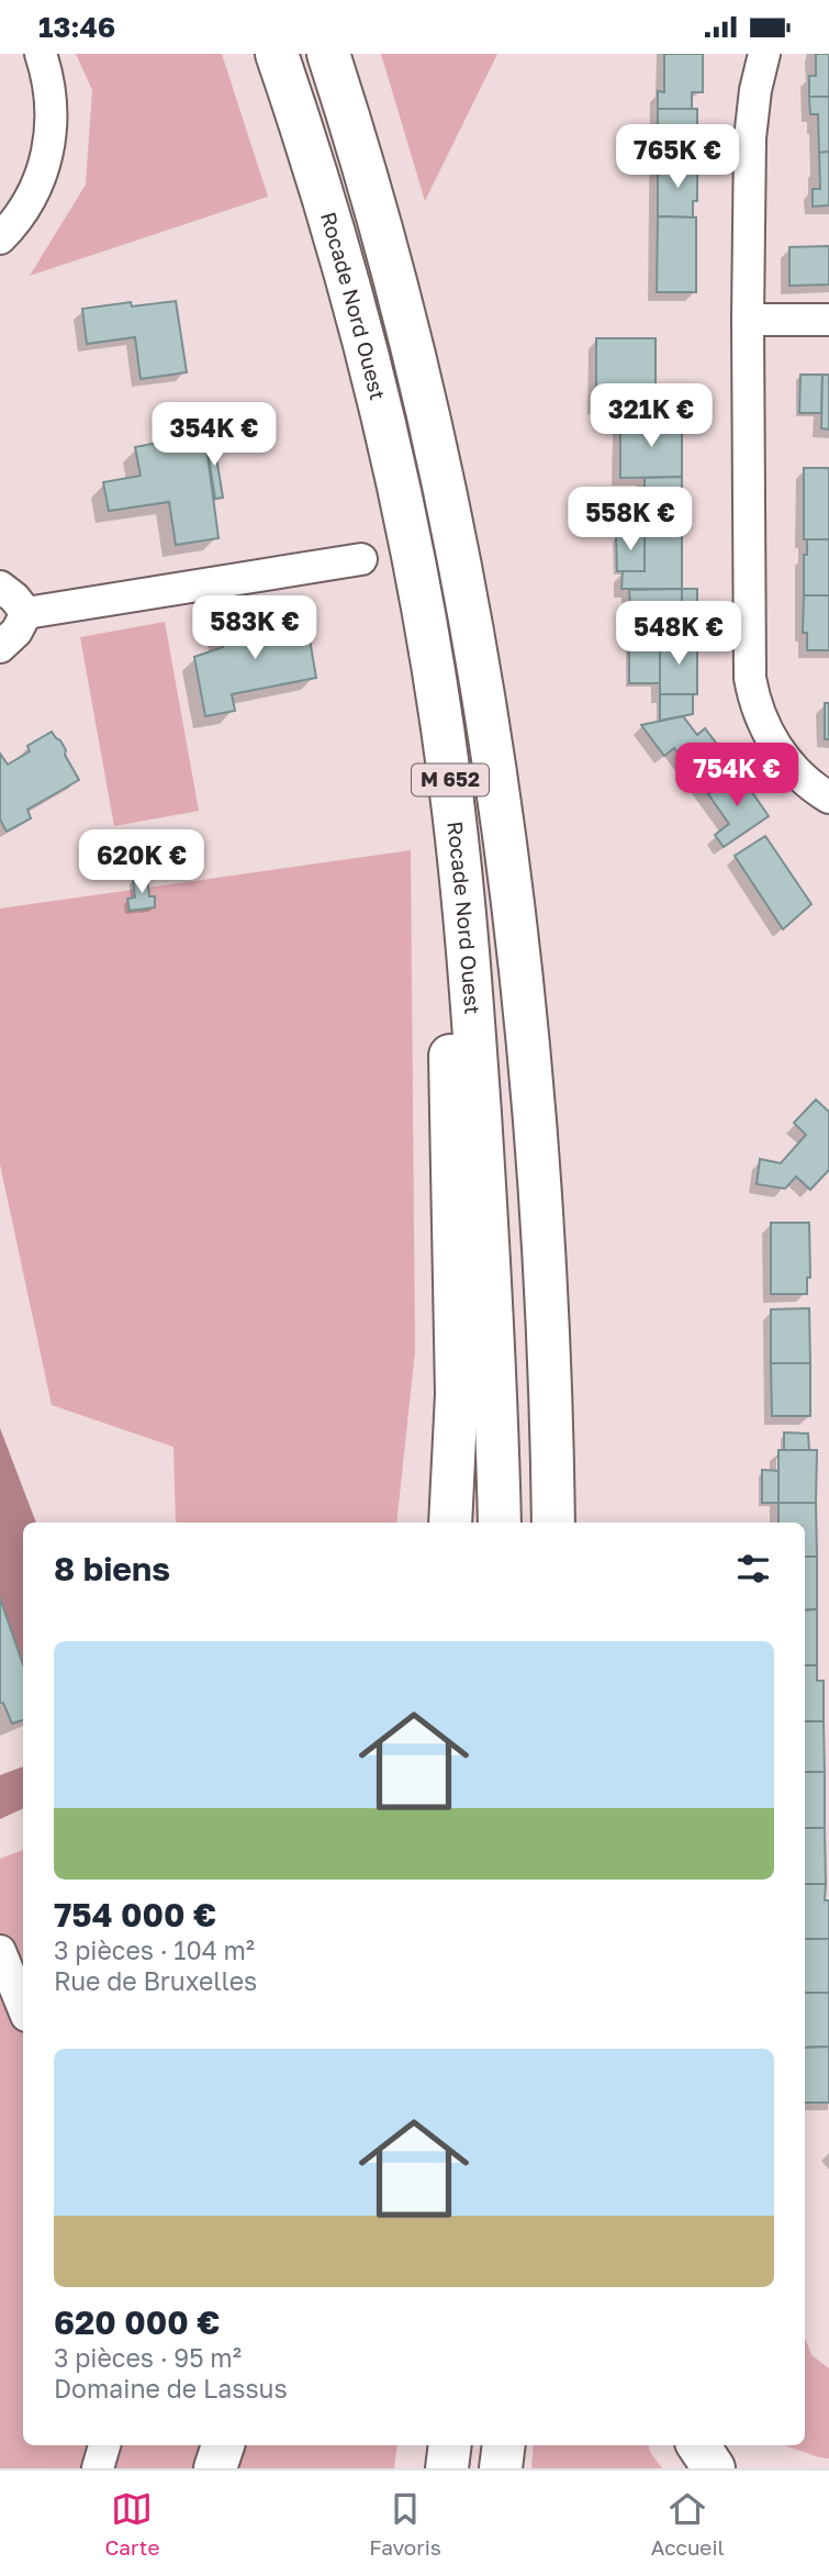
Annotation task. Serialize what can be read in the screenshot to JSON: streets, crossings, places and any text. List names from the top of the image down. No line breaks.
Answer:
{"streets":{"highway":["Rocade Nord Ouest","M 652"]},"page":{"status":"13:46","price":["765K €","321K €","354K €","558K €","583K €","548K €","754K €","620K €"],"heading":"8 biens","list":[{"name":"754 000 €","note":"3 pièces · 104 m² · Rue de Bruxelles"},{"name":"620 000 €","note":"3 pièces · 95 m² · Domaine de Lassus"}],"tabs":["Carte","Favoris","Accueil"]}}
